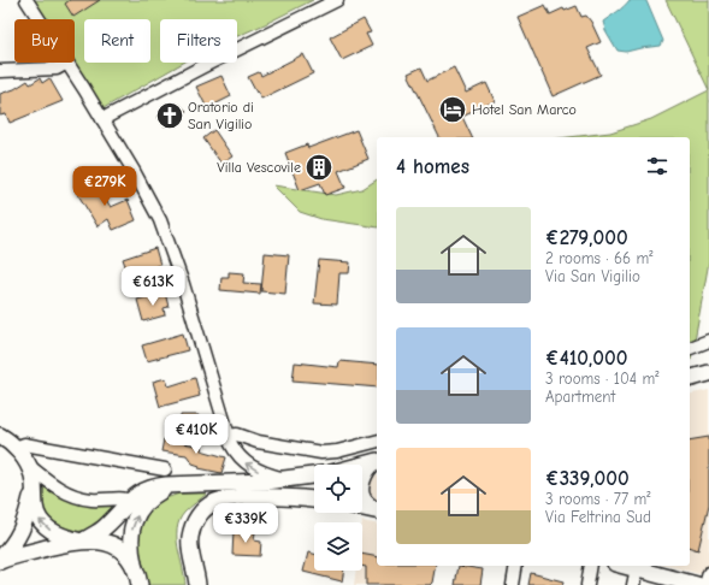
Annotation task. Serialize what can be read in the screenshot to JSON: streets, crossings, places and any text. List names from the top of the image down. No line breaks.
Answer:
{"places":{"hotel":["Hotel San Marco"],"church":["Oratorio di San Vigilio"],"building":["Villa Vescovile"]},"page":{"chip":["Buy","Rent","Filters"],"heading":"4 homes","price":["€279K","€613K","€410K","€339K"],"list":[{"name":"€279,000","note":"2 rooms · 66 m² · Via San Vigilio"},{"name":"€410,000","note":"3 rooms · 104 m² · Apartment"},{"name":"€339,000","note":"3 rooms · 77 m² · Via Feltrina Sud"}]}}
